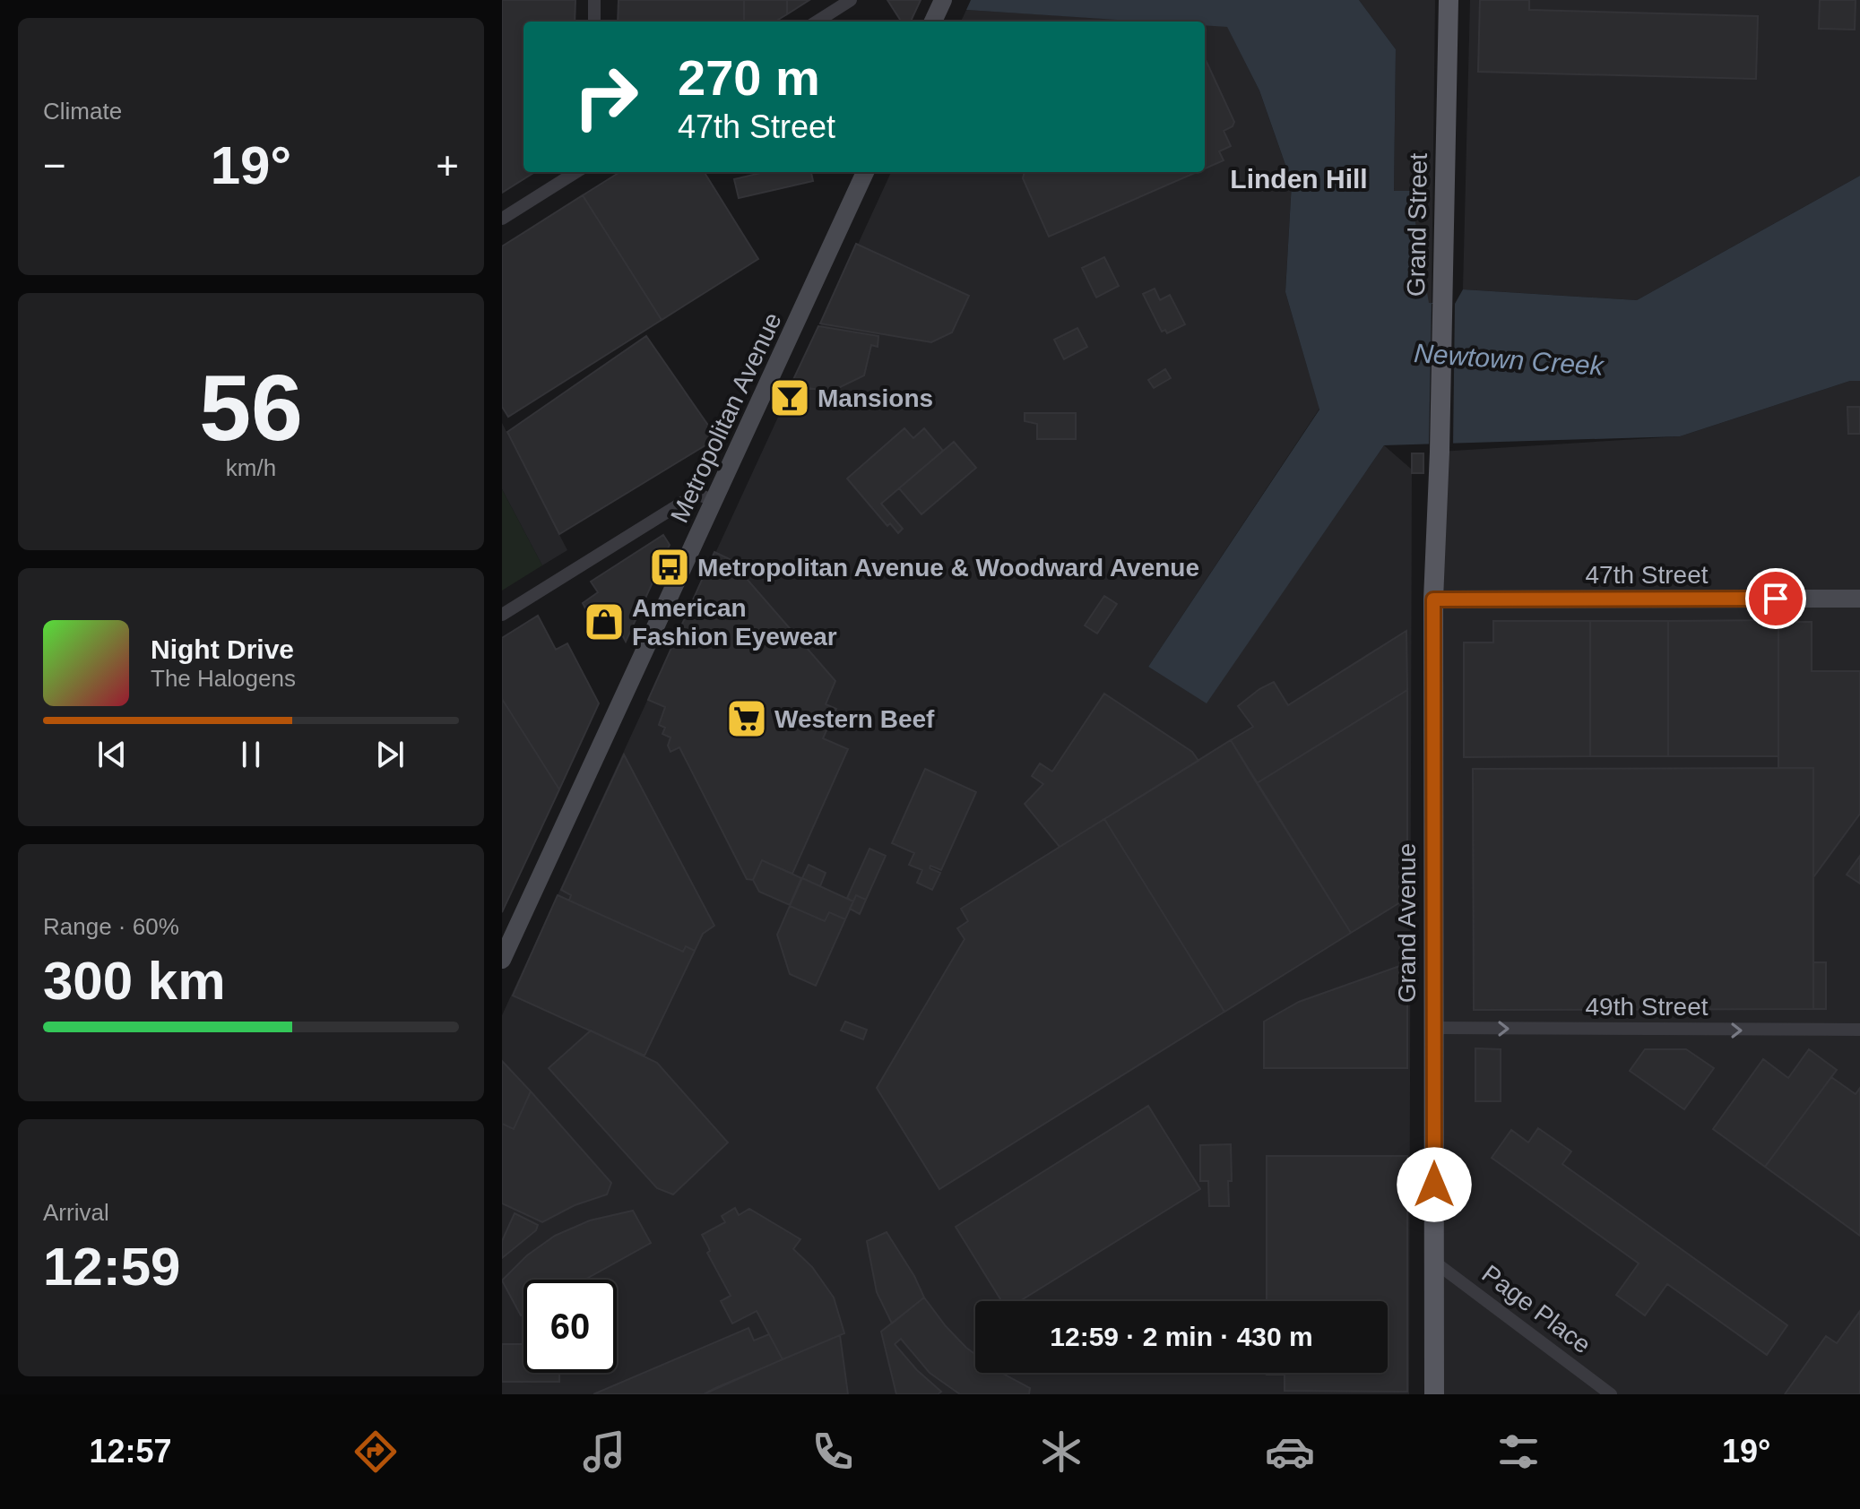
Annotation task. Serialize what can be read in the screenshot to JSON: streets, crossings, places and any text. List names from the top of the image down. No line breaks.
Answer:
{"streets":{"main road":["Grand Street","Metropolitan Avenue","47th Street","Grand Avenue"],"street":["49th Street","Page Place"]},"crossings":[["Grand Street","Grand Avenue"],["47th Street","Grand Avenue"],["Grand Avenue","49th Street"],["Grand Avenue","Page Place"]],"one_way":["49th Street"],"districts":["Linden Hill"],"water":["Newtown Creek"],"places":{"bar":["Mansions"],"bus stop":["Metropolitan Avenue & Woodward Avenue"],"shop":["American Fashion Eyewear"],"supermarket":["Western Beef"]},"page":{"tile":["Climate",["56","km/h"],["Range · 60%","300 km"],["Arrival","12:59"]],"turn":["270 m","47th Street"],"heat":["−","19°","+"],"song":["Night Drive","The Halogens"],"limit":"60","trip":"12:59 · 2 min · 430 m","tabs":["12:57","19°"]}}
